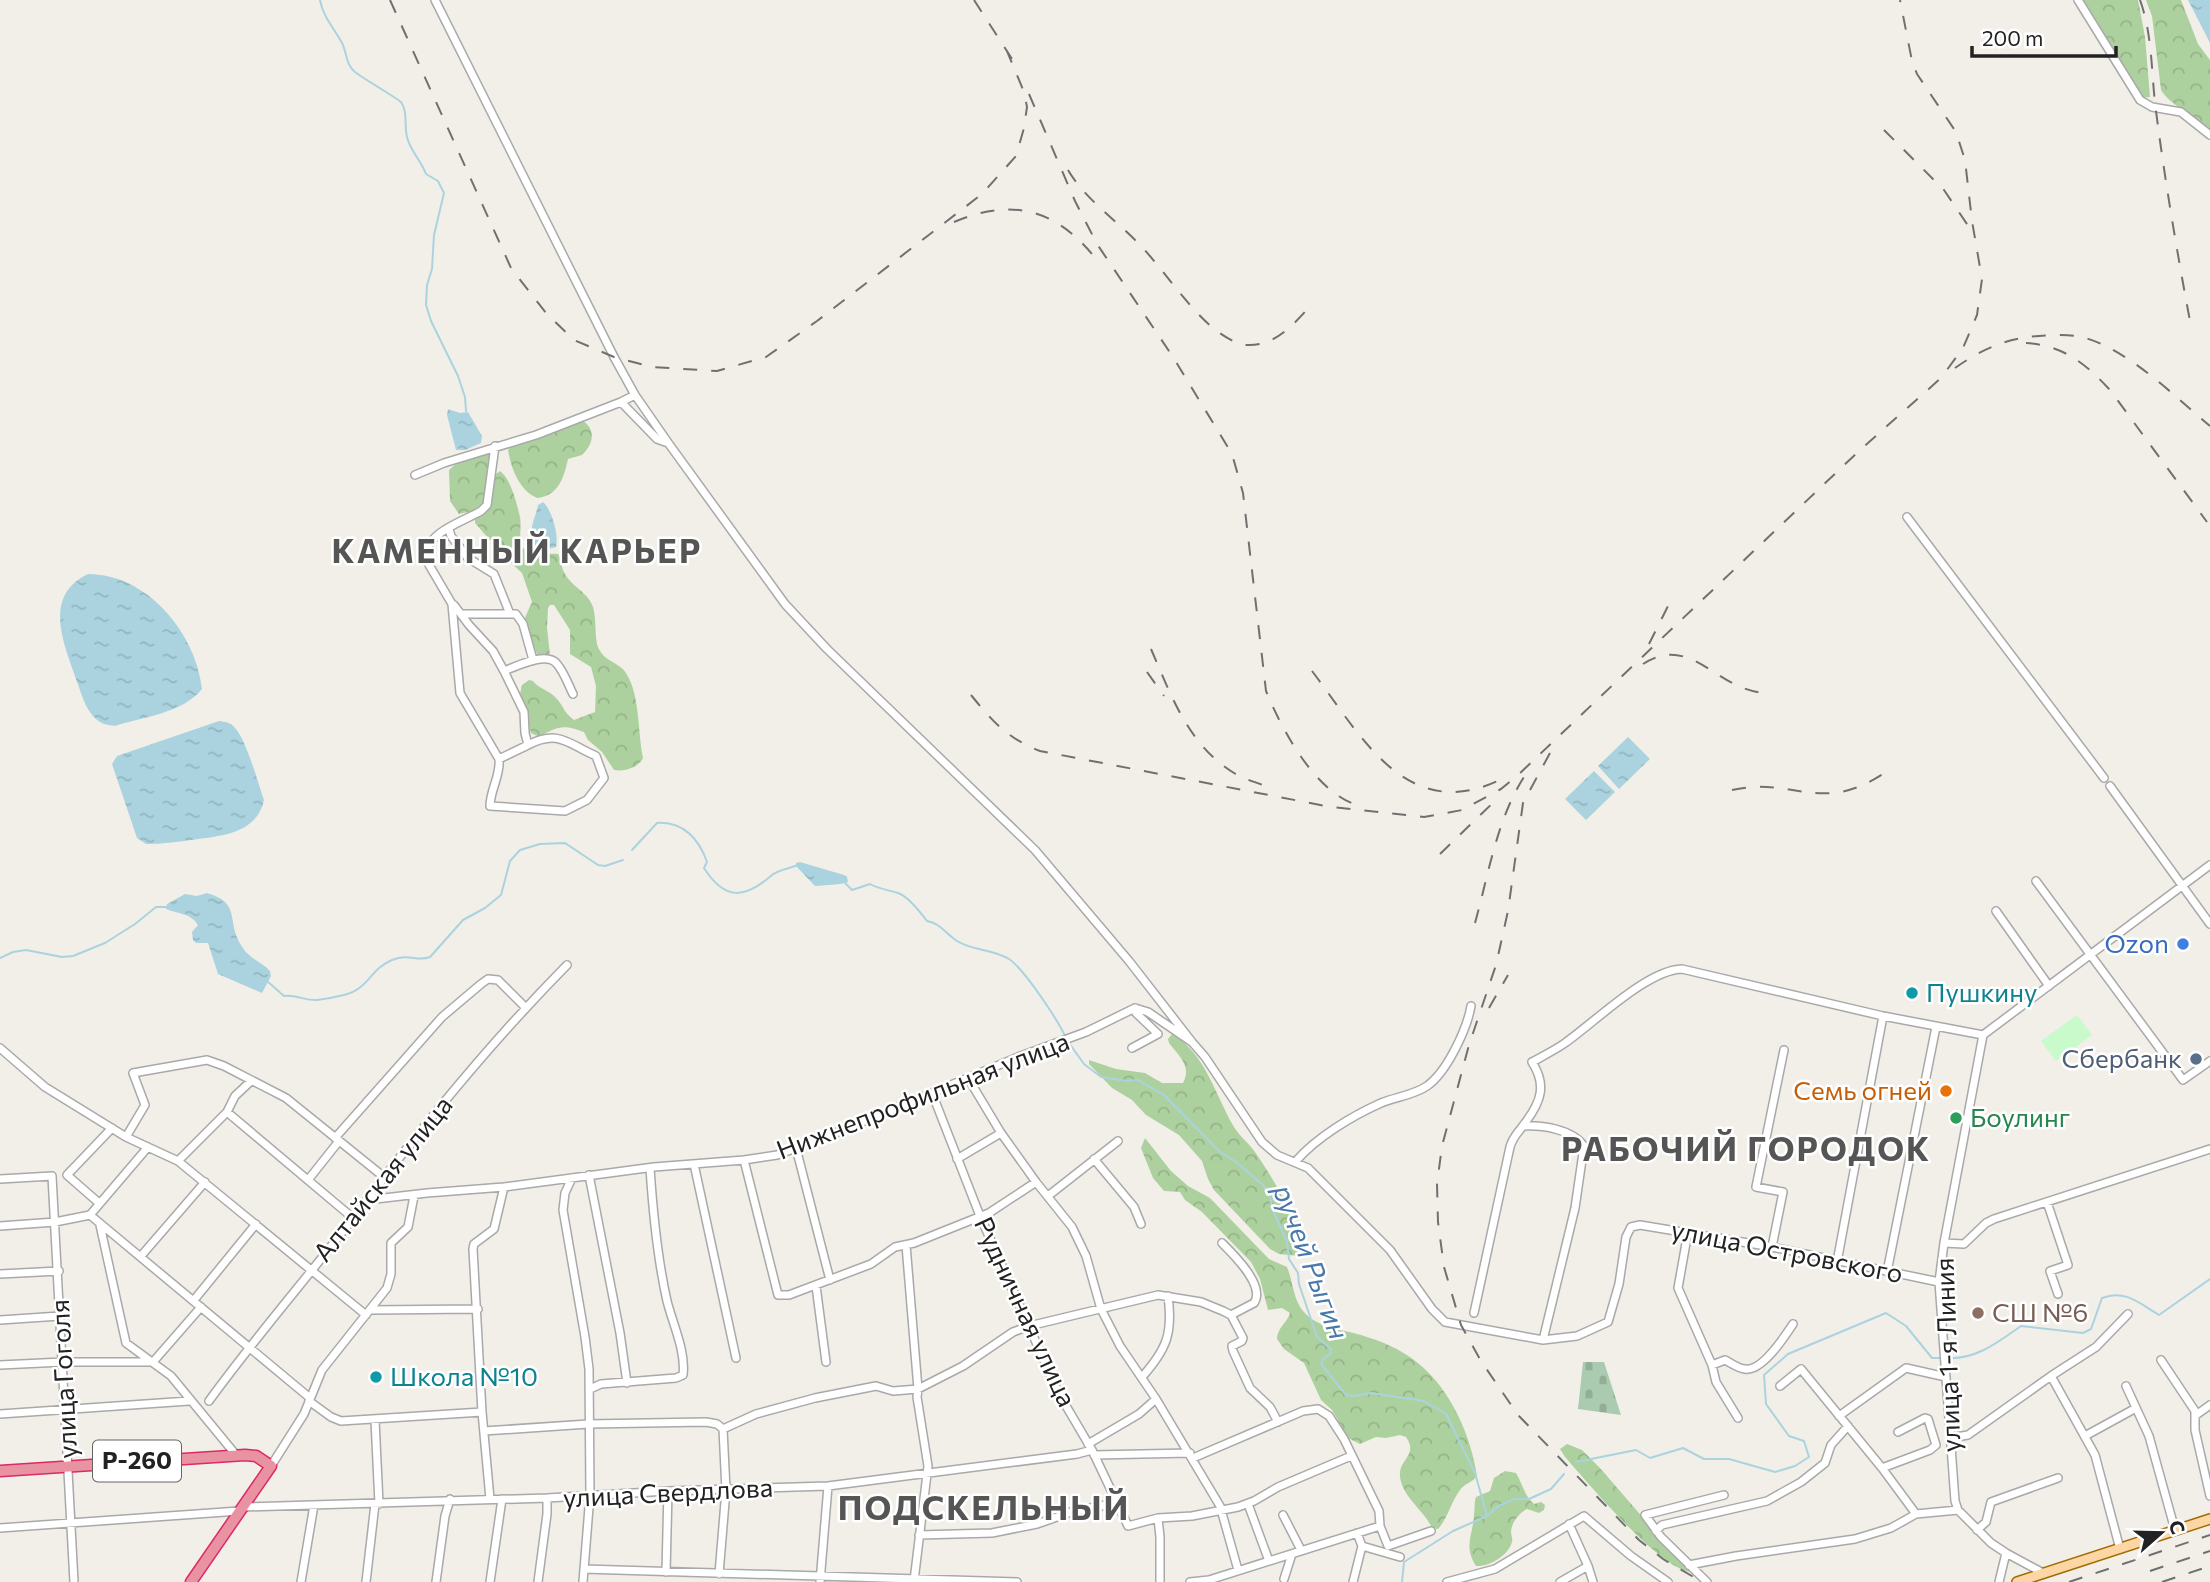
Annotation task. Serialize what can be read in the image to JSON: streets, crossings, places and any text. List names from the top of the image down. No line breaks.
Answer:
{"streets":{"highway":["Р-260"],"street":["Нижнепрофильная улица","Алтайская улица","улица Островского","Рудничная улица","улица 1-я Линия","улица Гоголя","улица Свердлова"]},"crossings":[["Нижнепрофильная улица","Алтайская улица"],["Нижнепрофильная улица","Рудничная улица"],["улица Островского","улица 1-я Линия"],["Рудничная улица","улица Свердлова"],["улица Гоголя","Р-260"],["улица Гоголя","улица Свердлова"]],"districts":["КАМЕННЫЙ КАРЬЕР","РАБОЧИЙ ГОРОДОК","ПОДСКЕЛЬНЫЙ"],"water":["ручей Рыгин"],"places":["Ozon","Пушкину","Сбербанк","Семь огней","Боулинг","СШ №6","Школа №10"],"scale_bar":"200 m","north":"right"}
